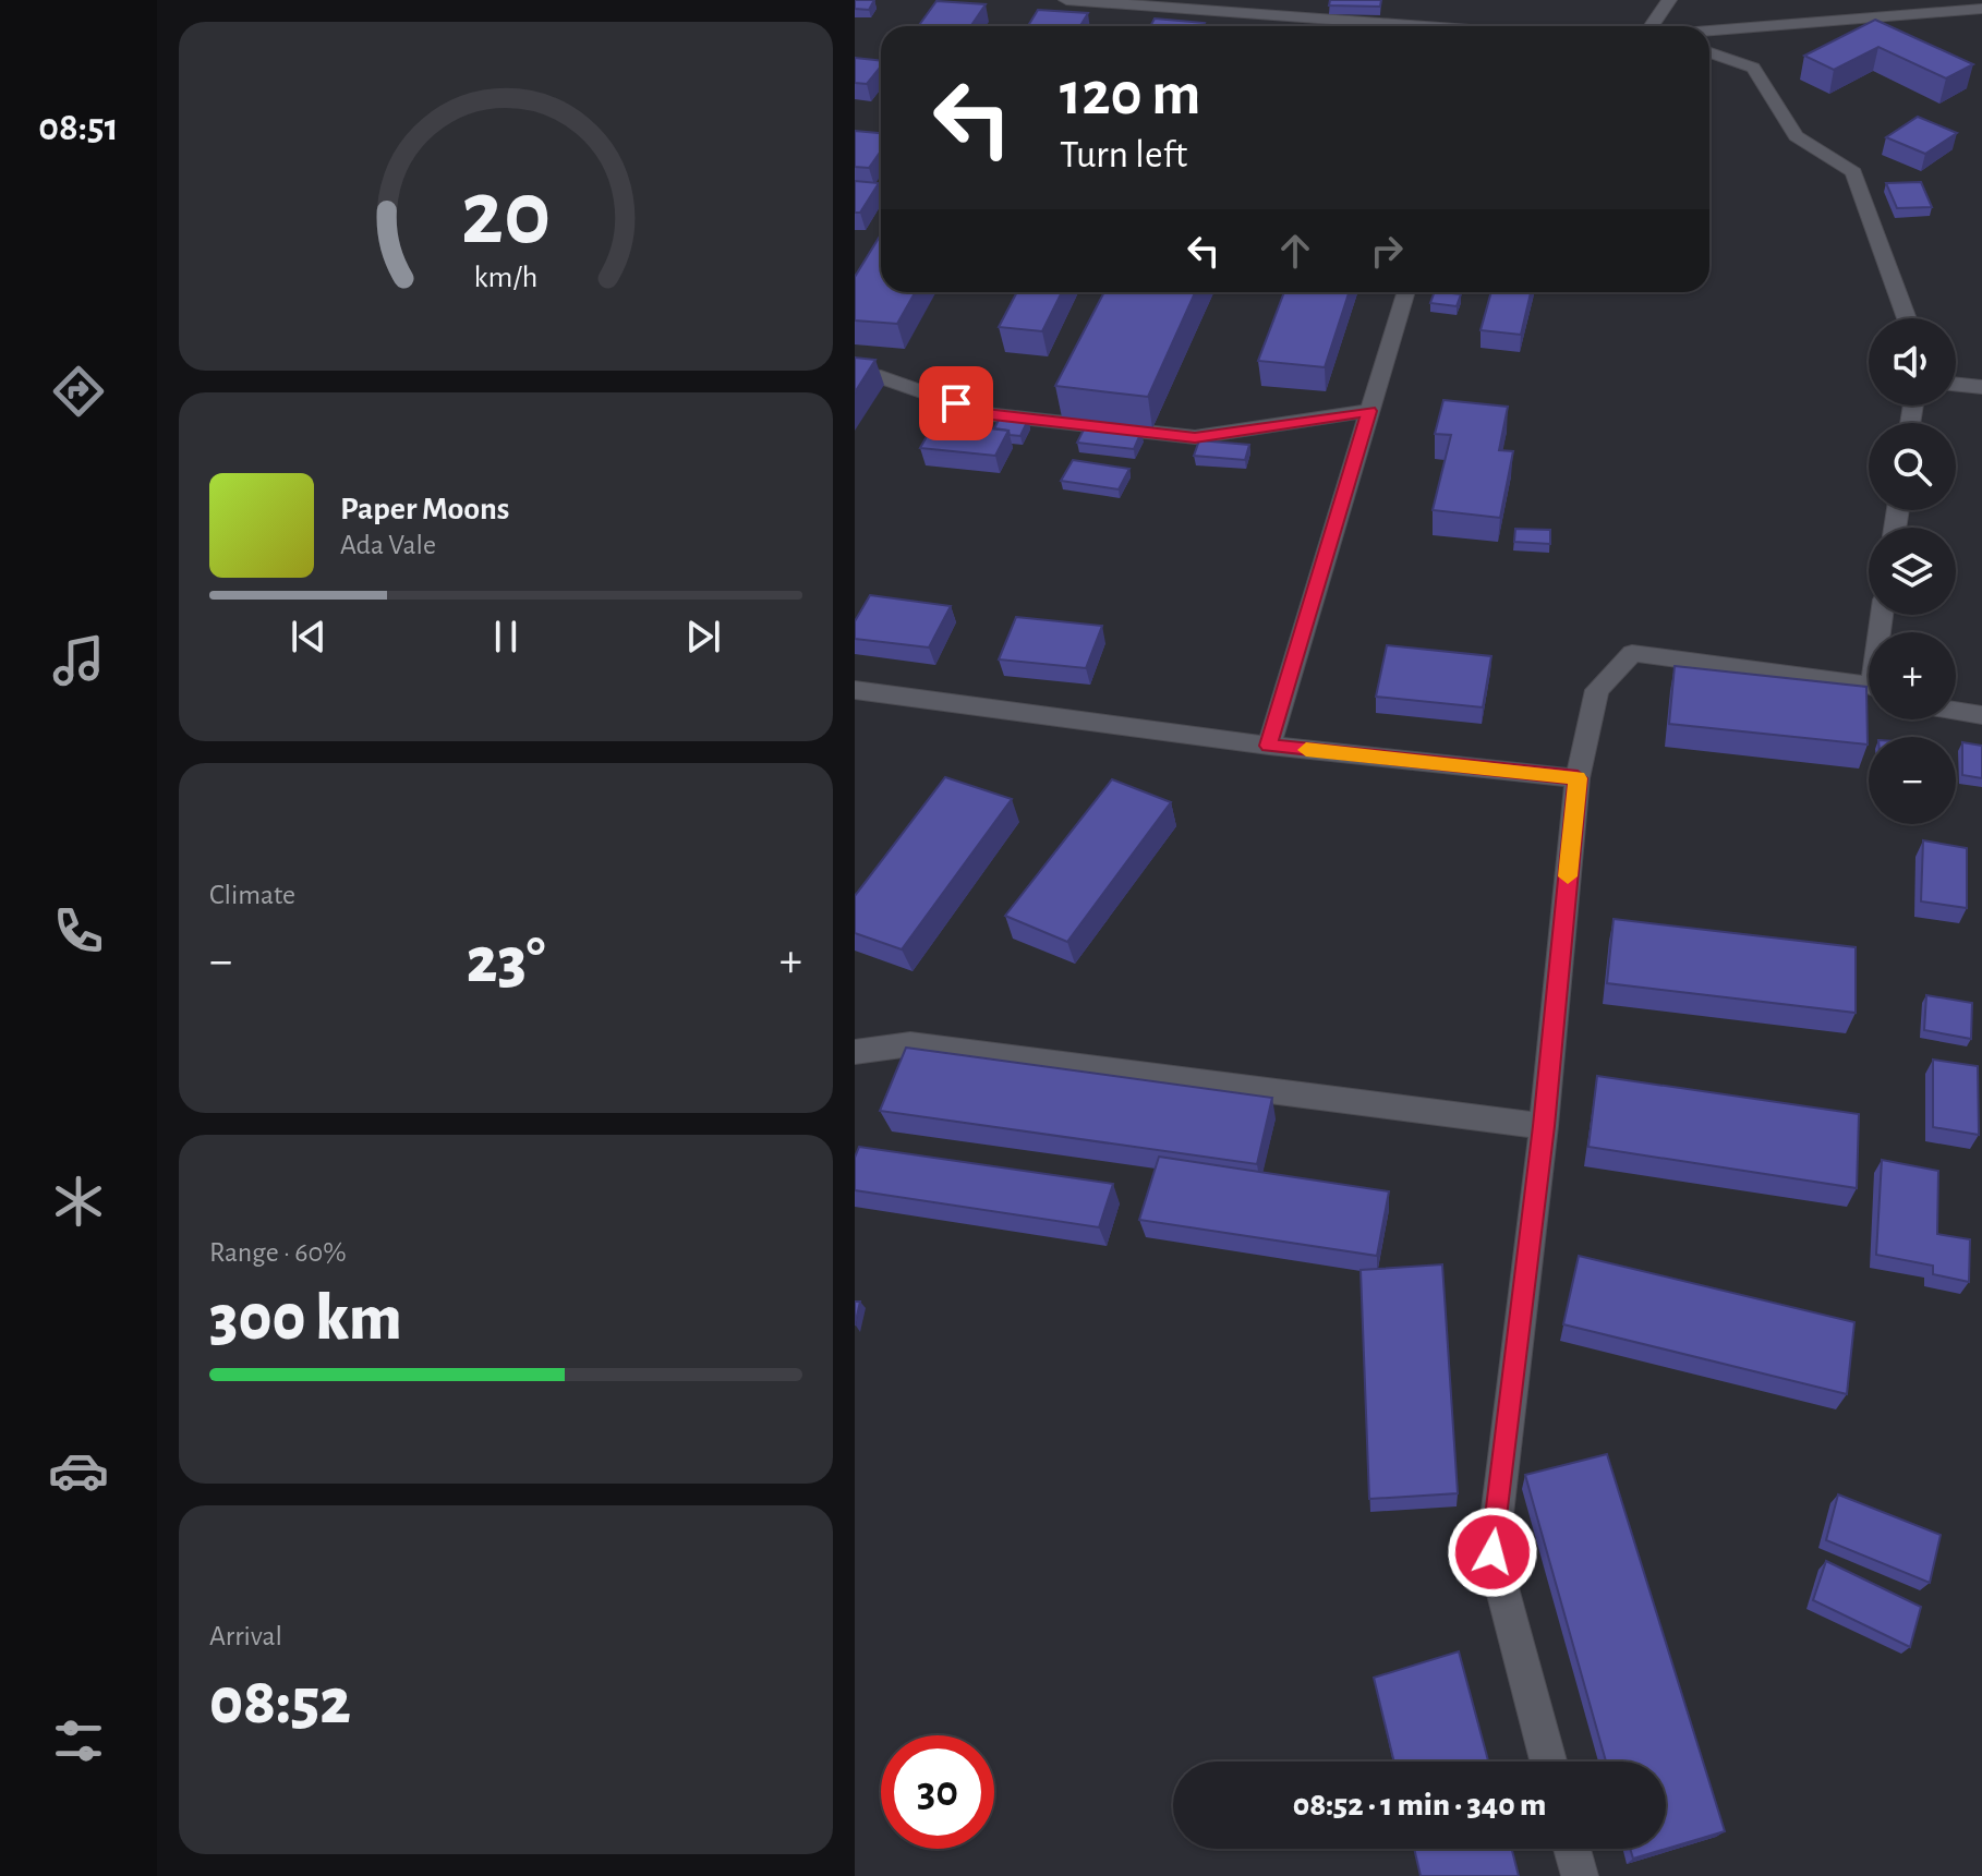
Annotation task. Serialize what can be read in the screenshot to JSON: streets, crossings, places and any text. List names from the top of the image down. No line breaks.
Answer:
{"page":{"tabs":"08:51","turn":["120 m","Turn left"],"map_buttons":["+","−"],"song":["Paper Moons","Ada Vale"],"tile":["Climate",["Range · 60%","300 km"],["Arrival","08:52"]],"heat":["−","23°","+"],"limit":"30","trip":"08:52 · 1 min · 340 m","gauge":["20","km/h"]}}
